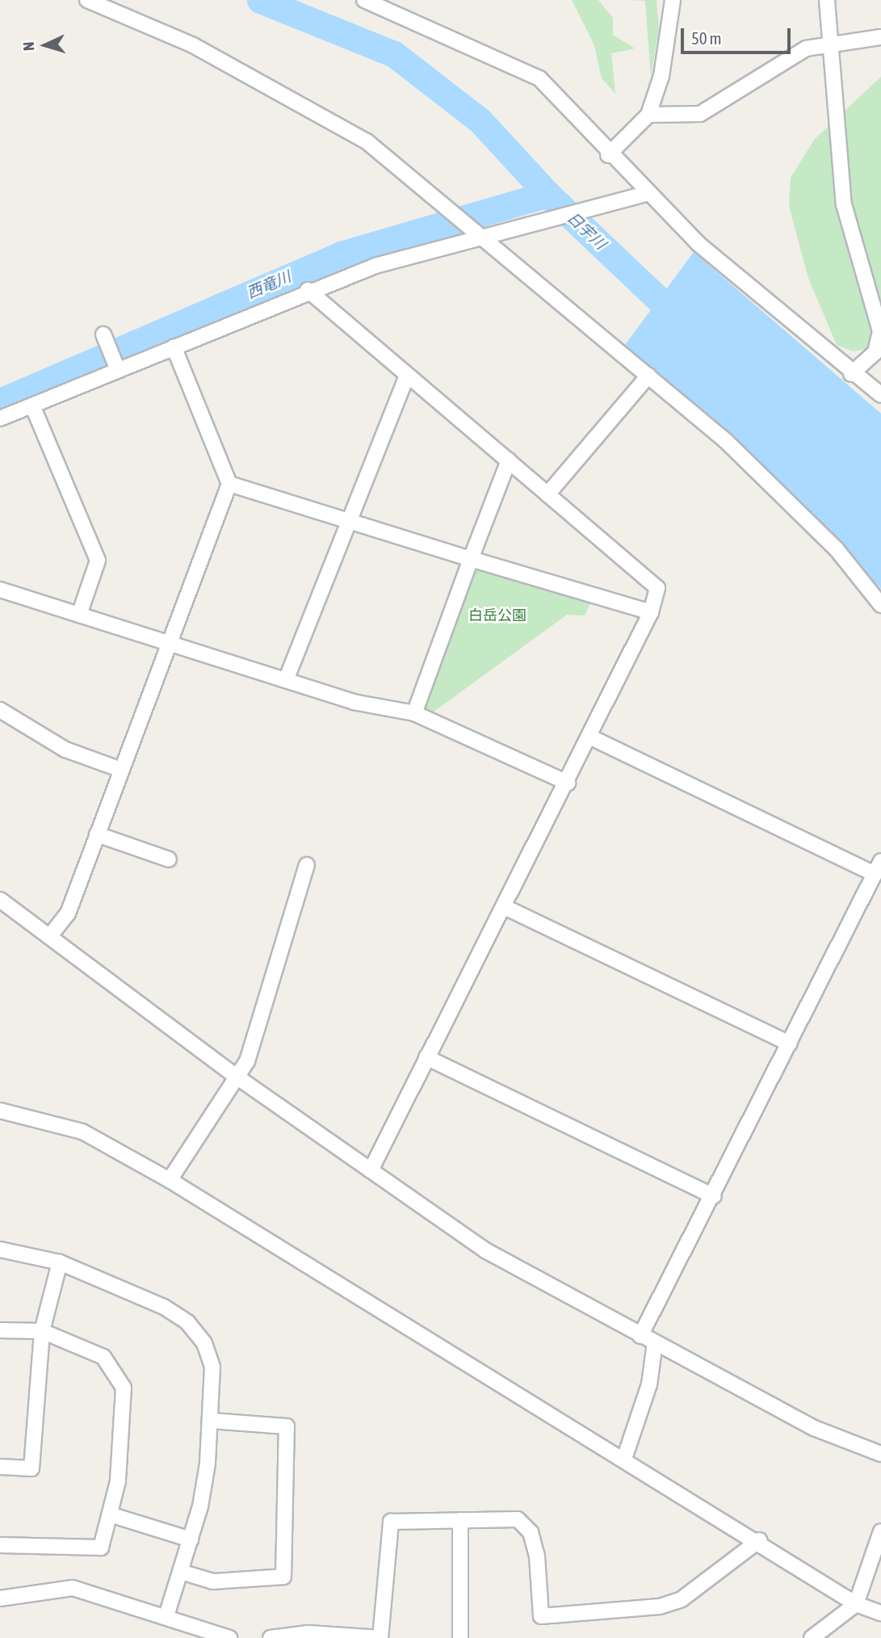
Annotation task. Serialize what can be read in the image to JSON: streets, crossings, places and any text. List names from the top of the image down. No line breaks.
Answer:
{"water":["日宇川","西竜川"],"parks":["白岳公園"],"scale_bar":"50 m","north":"left"}
